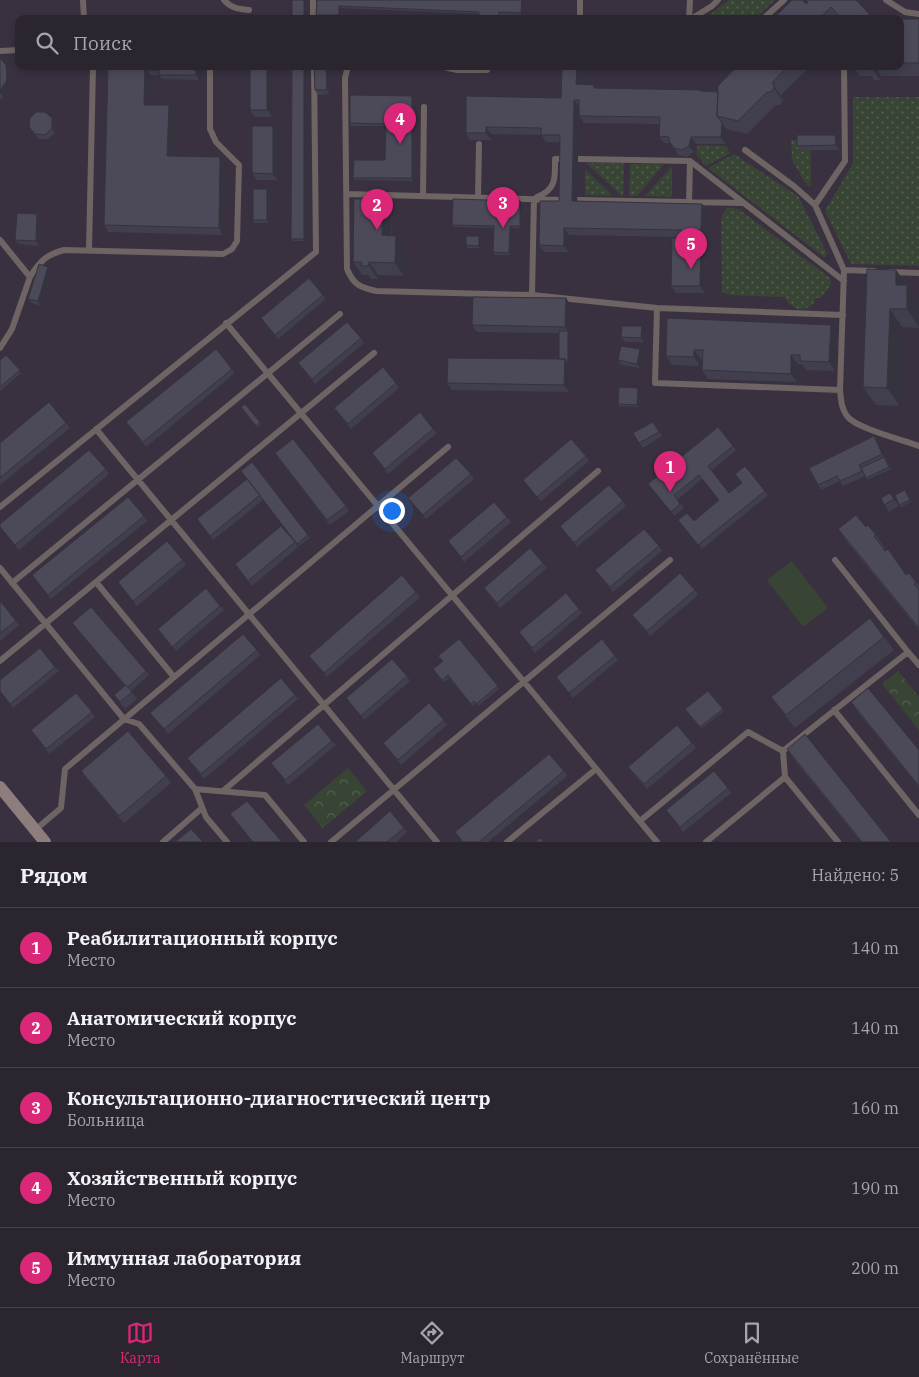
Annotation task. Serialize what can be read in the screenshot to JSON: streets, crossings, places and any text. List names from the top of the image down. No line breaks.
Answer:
{"page":{"search":"Поиск","pins":["4","3","2","5","1"],"heading":["Рядом","Найдено: 5"],"list":[{"mark":"1","name":"Реабилитационный корпус","note":"Место","value":"140 m"},{"mark":"2","name":"Анатомический корпус","note":"Место","value":"140 m"},{"mark":"3","name":"Консультационно-диагностический центр","note":"Больница","value":"160 m"},{"mark":"4","name":"Хозяйственный корпус","note":"Место","value":"190 m"},{"mark":"5","name":"Иммунная лаборатория","note":"Место","value":"200 m"}],"nav":["Карта","Маршрут","Сохранённые"]}}
